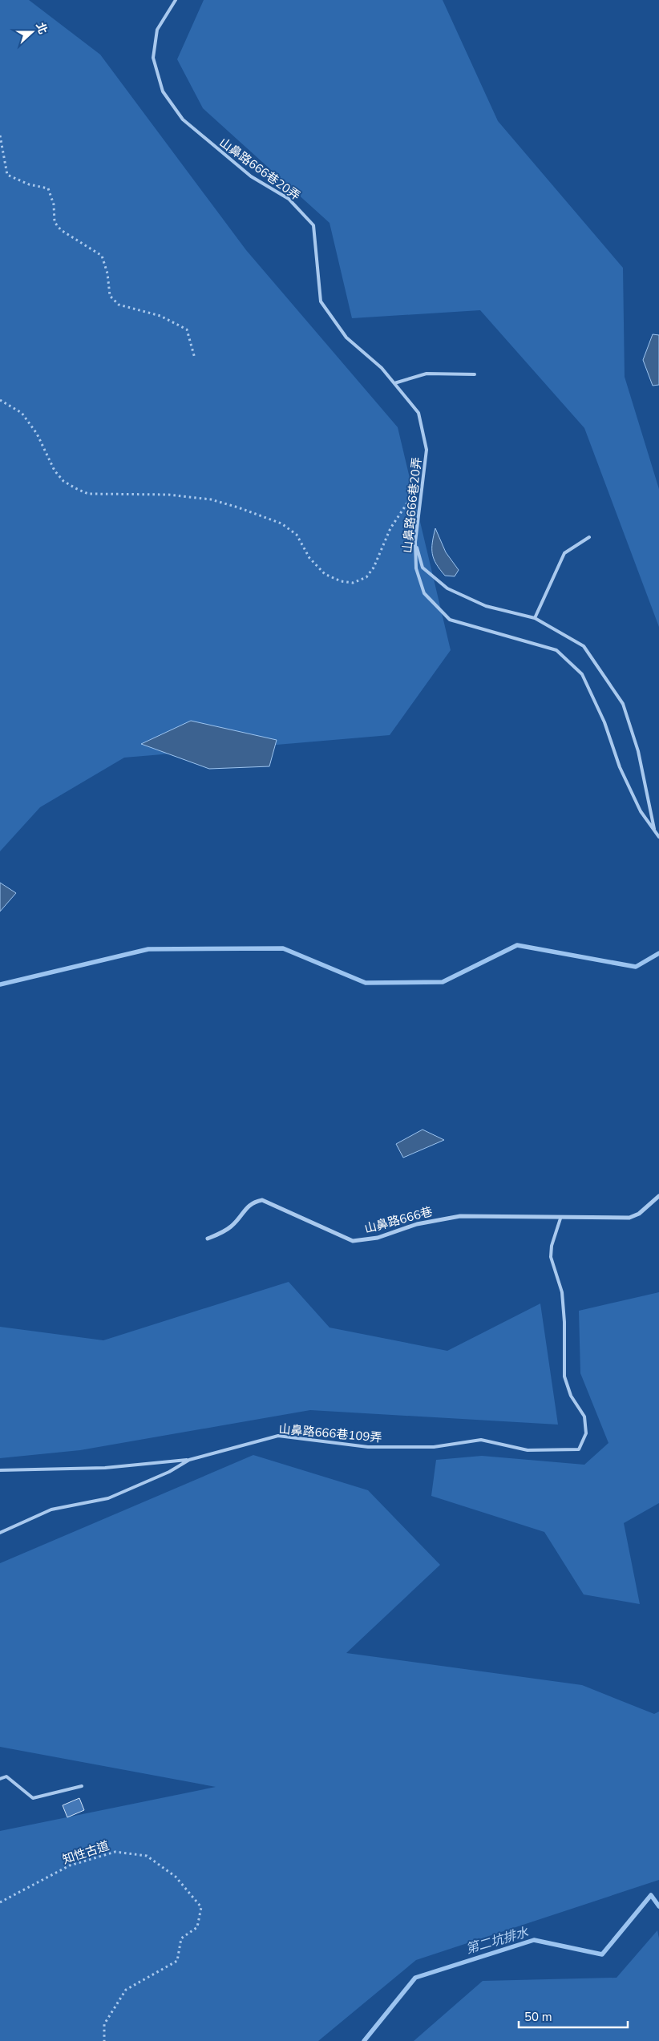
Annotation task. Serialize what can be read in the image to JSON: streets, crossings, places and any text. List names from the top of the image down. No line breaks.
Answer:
{"streets":{"street":["山鼻路666巷"],"lane":["山鼻路666巷20弄","山鼻路666巷109弄"],"path":["知性古道"]},"crossings":[["山鼻路666巷","山鼻路666巷109弄"]],"water":["第二坑排水"],"scale_bar":"50 m","north":"right"}
